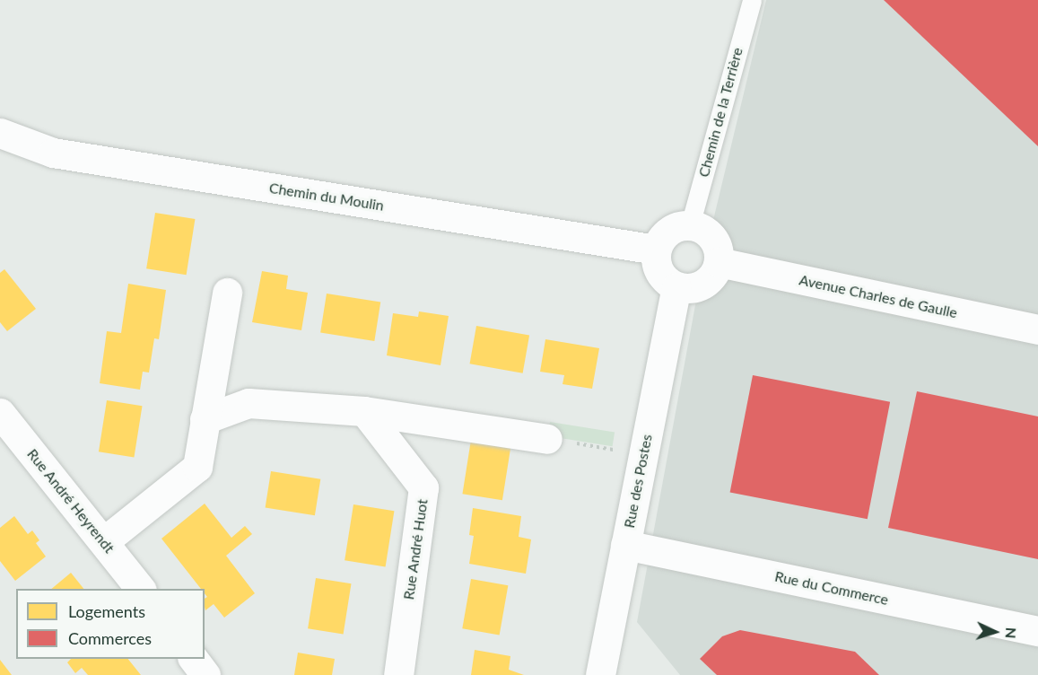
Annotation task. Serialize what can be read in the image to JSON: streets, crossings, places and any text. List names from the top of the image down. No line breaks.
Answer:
{"streets":{"street":["Chemin du Moulin","Avenue Charles de Gaulle","Rue des Postes","Rue André Heyrendt","Rue André Huot","Rue du Commerce"],"lane":["Chemin de la Terrière"]},"crossings":[["Chemin de la Terrière","Chemin du Moulin"],["Chemin de la Terrière","Avenue Charles de Gaulle"],["Chemin de la Terrière","Rue des Postes"],["Chemin du Moulin","Avenue Charles de Gaulle"],["Chemin du Moulin","Rue des Postes"],["Avenue Charles de Gaulle","Rue des Postes"],["Rue des Postes","Rue du Commerce"]],"legend":["Logements","Commerces"],"north":"right"}
